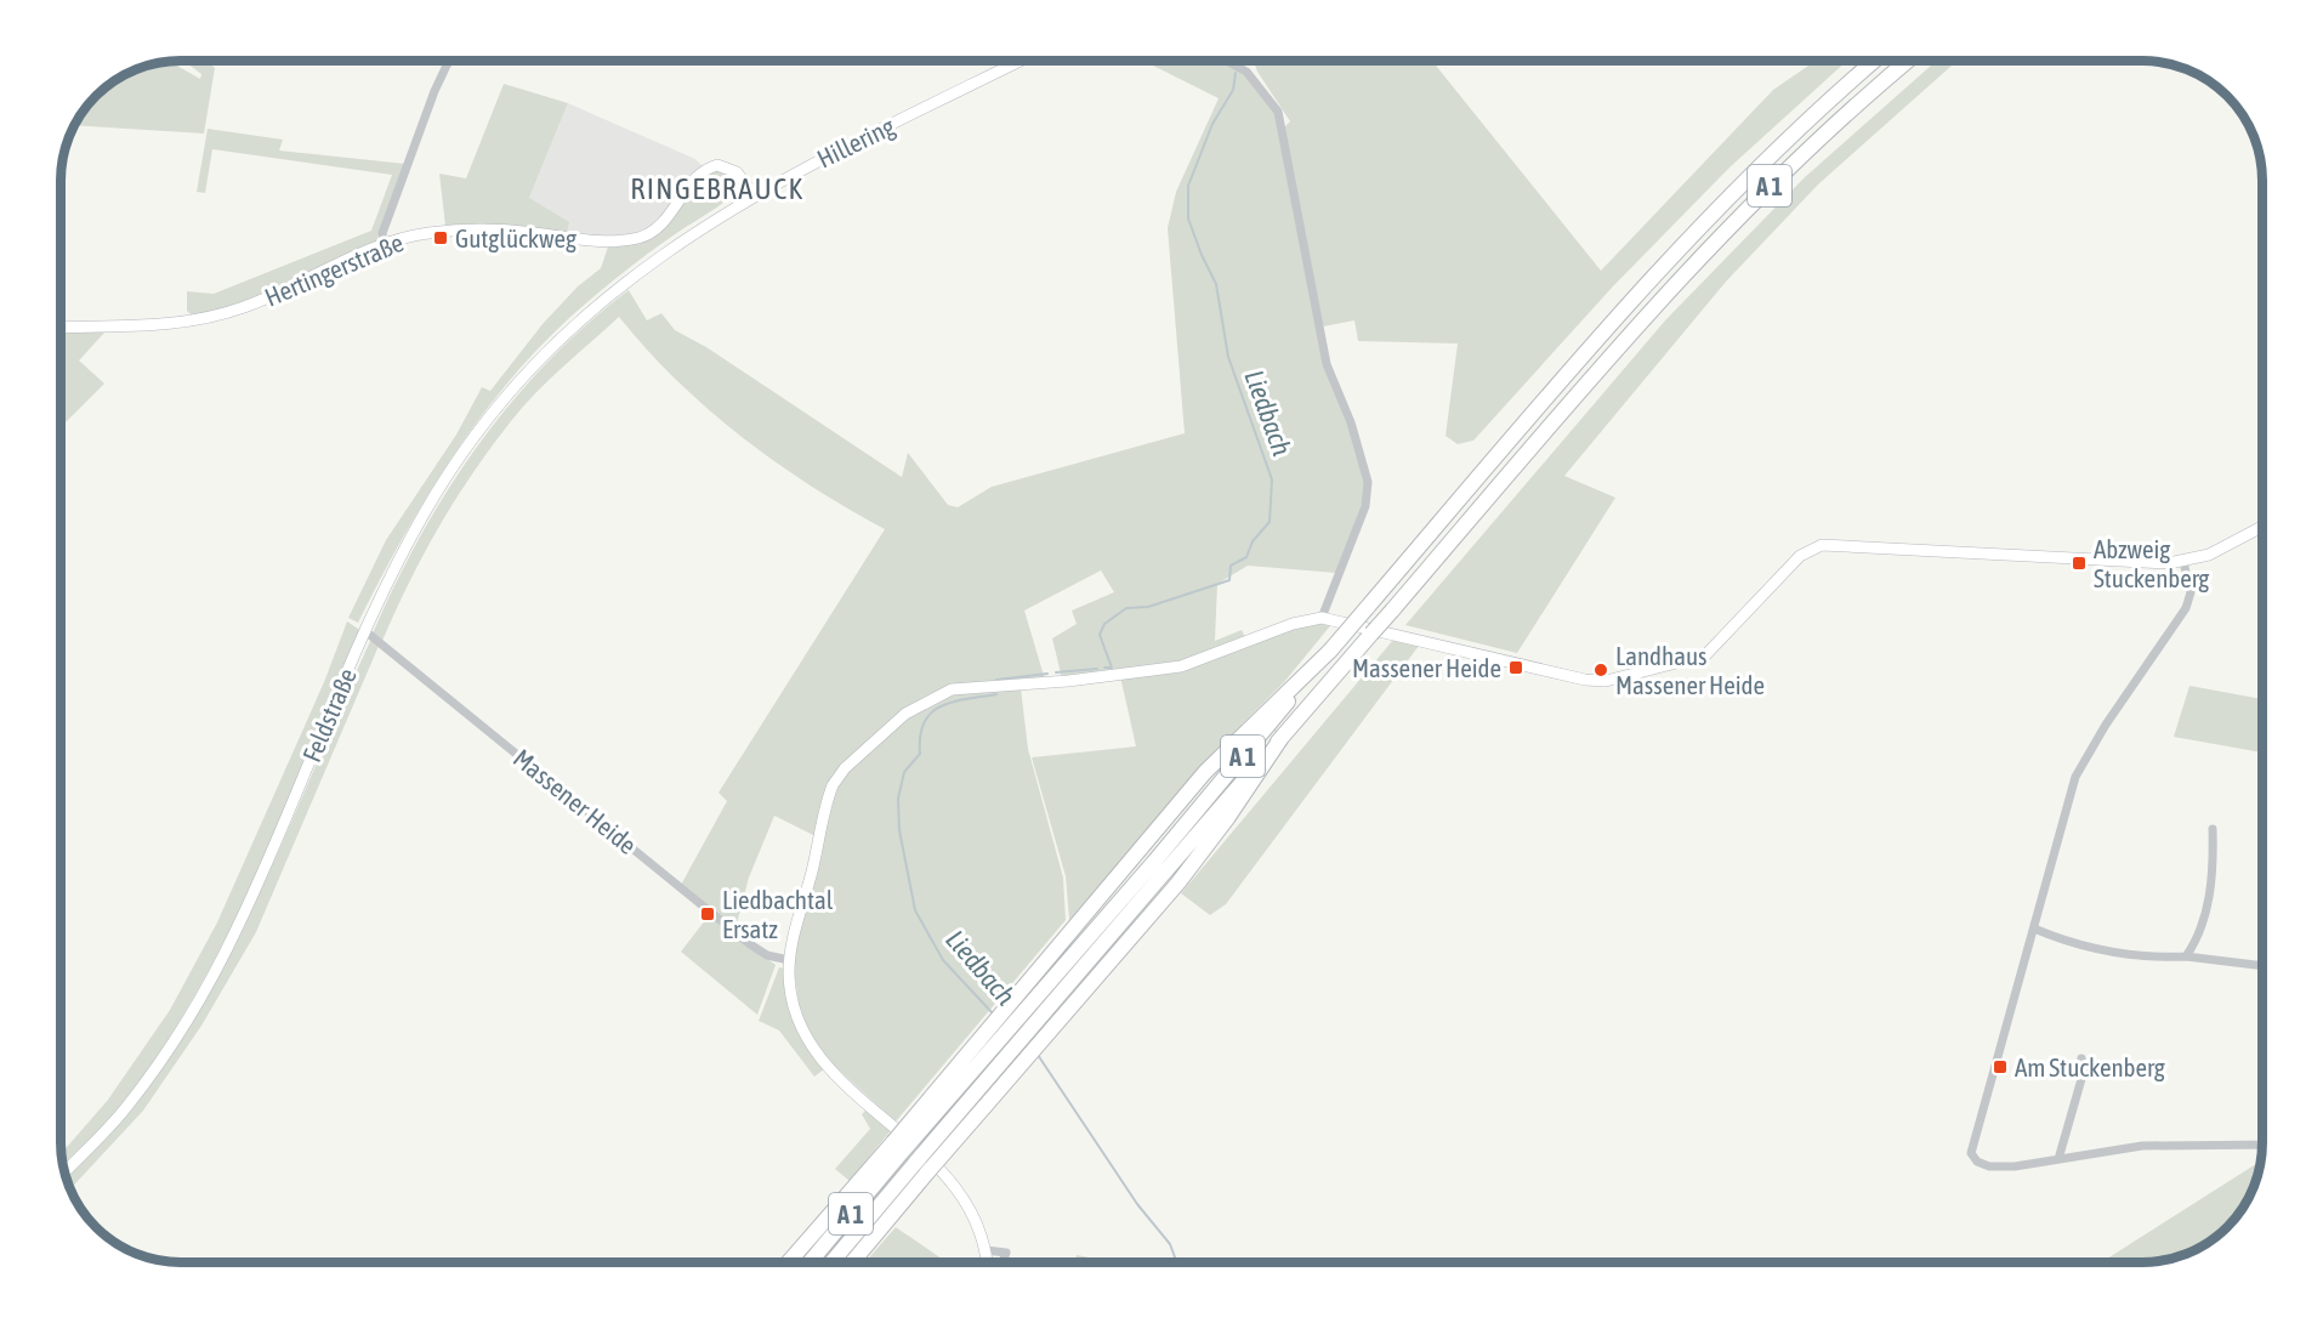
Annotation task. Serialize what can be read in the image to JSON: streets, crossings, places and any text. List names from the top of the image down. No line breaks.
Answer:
{"streets":{"highway":["A 1"],"street":["Hillering","Hertingerstraße","Feldstraße","Massener Heide"]},"crossings":[["Hillering","Hertingerstraße"],["Hillering","Feldstraße"],["Feldstraße","Massener Heide"]],"districts":["RINGEBRAUCK"],"water":["Liedbach"],"places":{"transit":["Gutglückweg","Abzweig Stuckenberg","Massener Heide","Liedbachtal Ersatz","Am Stuckenberg"],"other":["Landhaus Massener Heide"]}}
